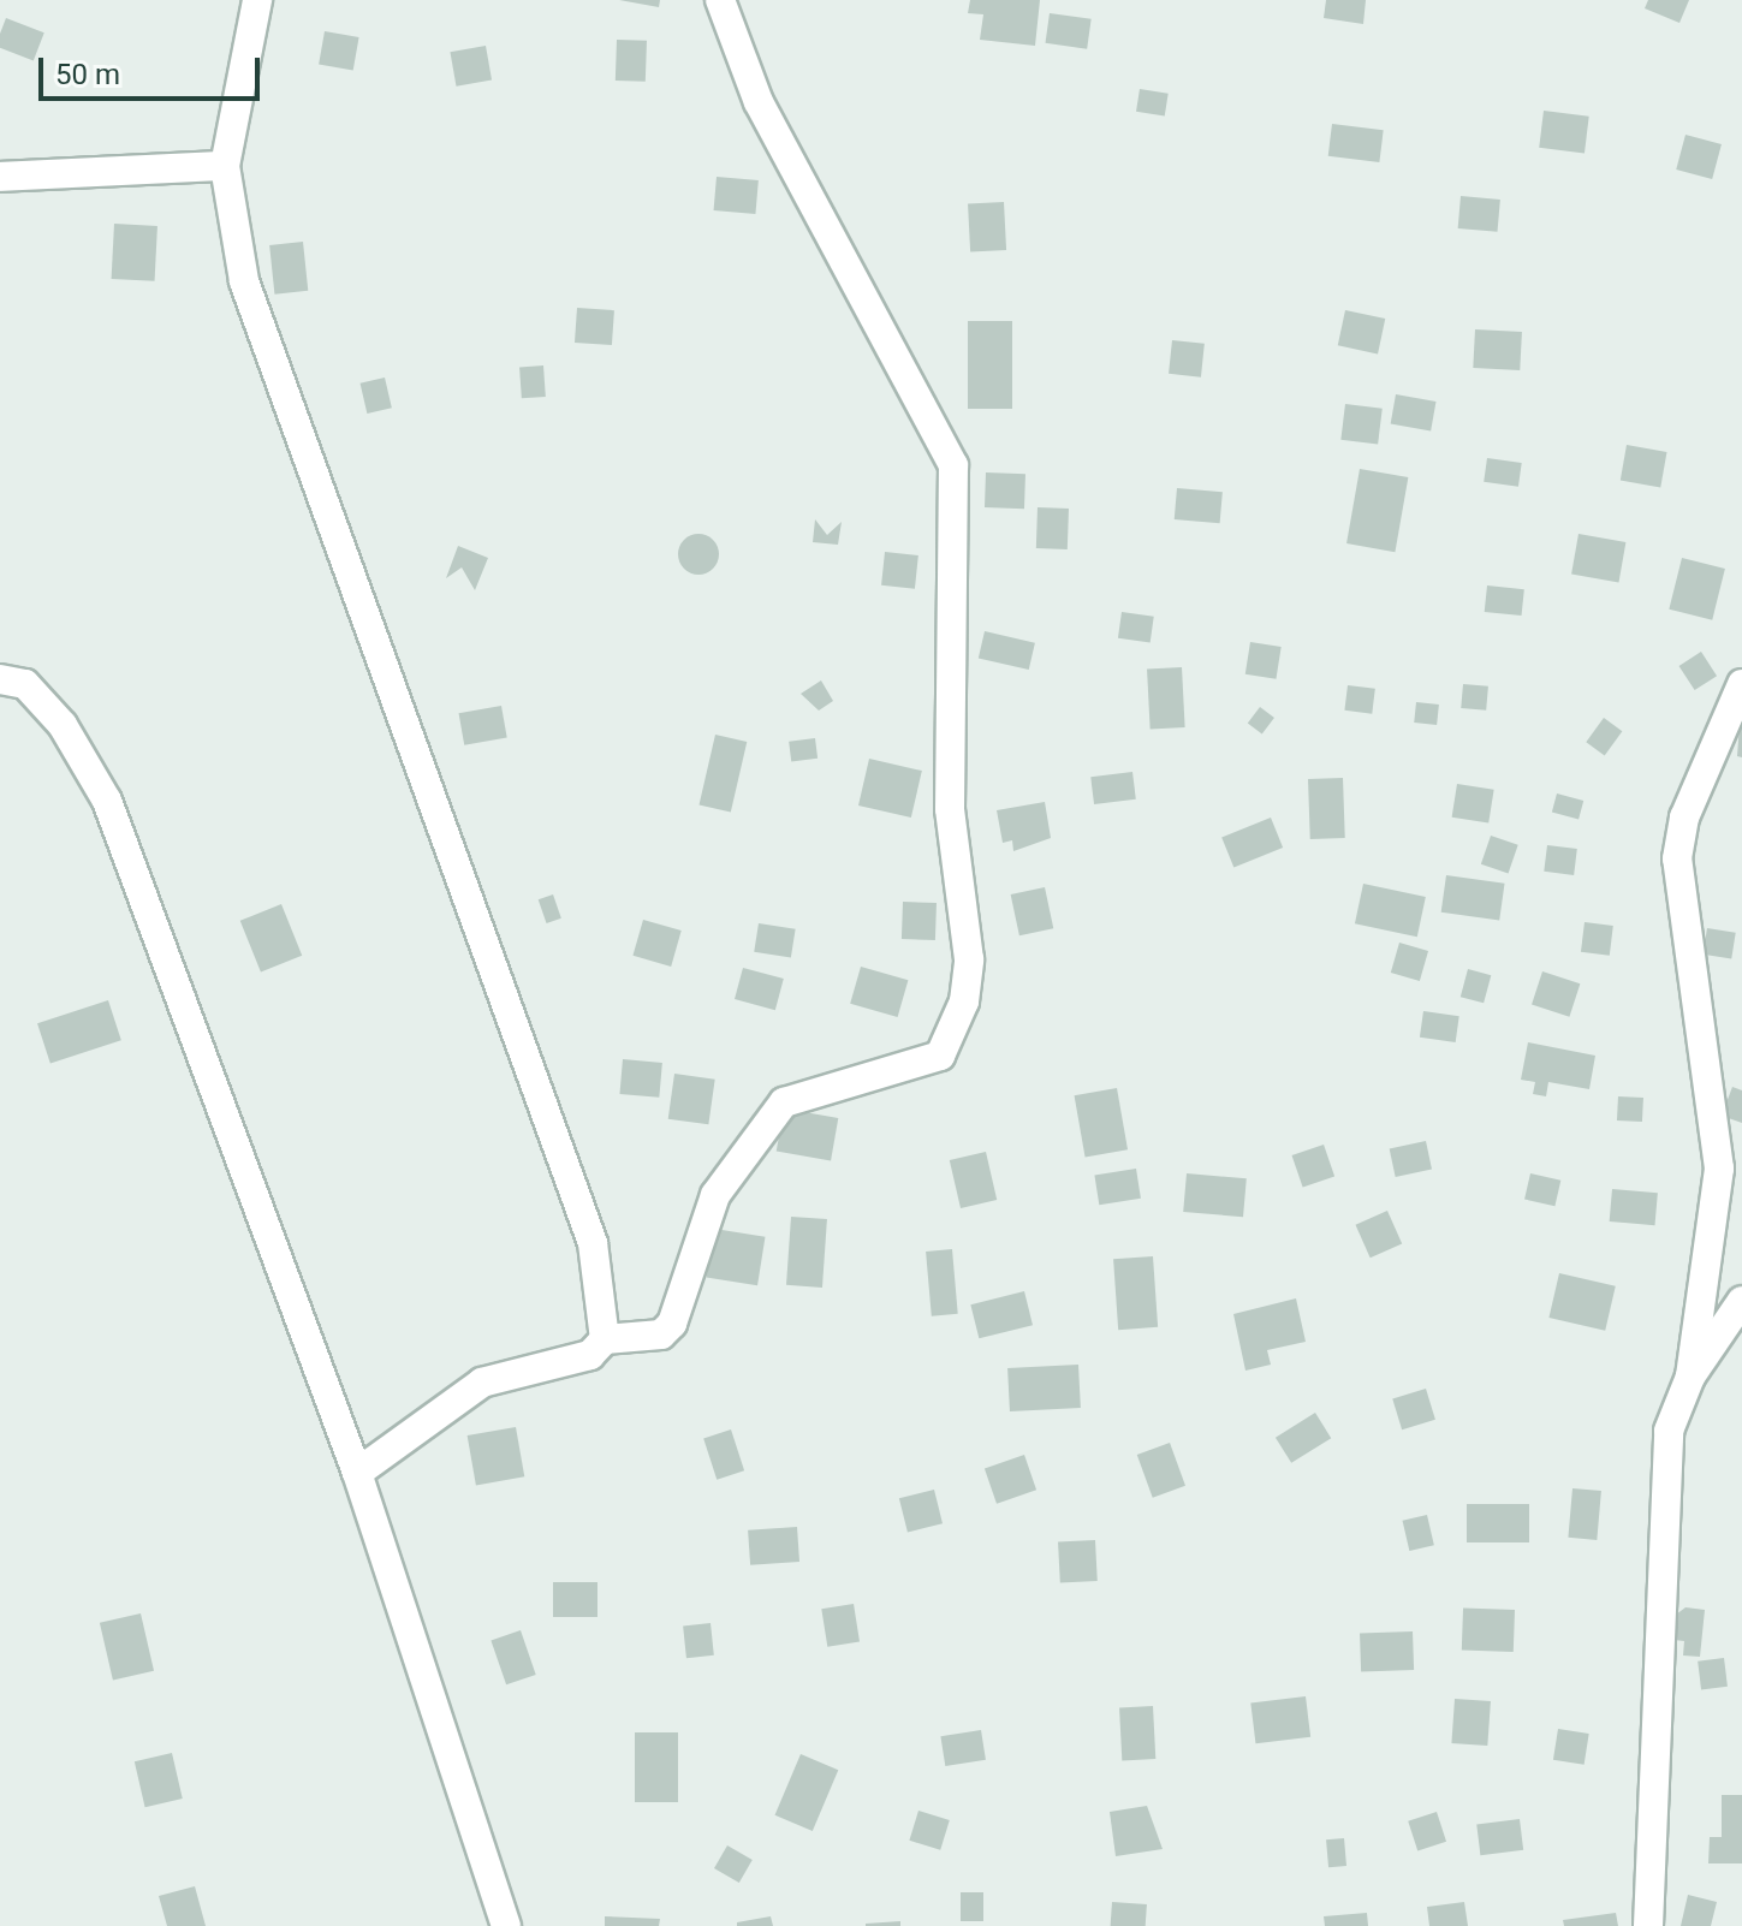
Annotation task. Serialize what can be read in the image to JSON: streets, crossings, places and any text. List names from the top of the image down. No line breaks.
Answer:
{"scale_bar":"50 m"}
